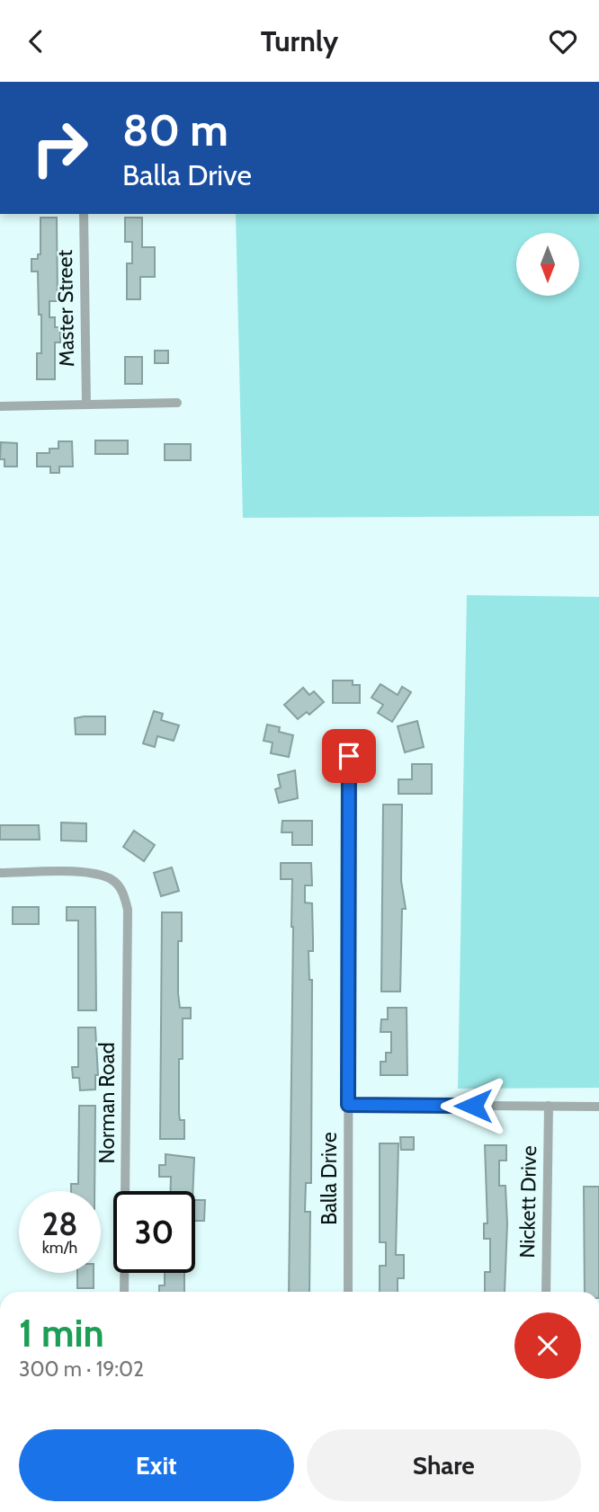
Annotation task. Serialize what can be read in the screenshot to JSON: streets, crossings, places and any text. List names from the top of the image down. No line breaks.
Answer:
{"streets":{"street":["Master Street","Norman Road","Balla Drive","Nickett Drive"]},"north":"bottom","page":{"header":"Turnly","turn":["80 m","Balla Drive"],"speed":"28 km/h","limit":"30","heading":["1 min","300 m · 19:02"],"buttons":["Exit","Share"]}}
